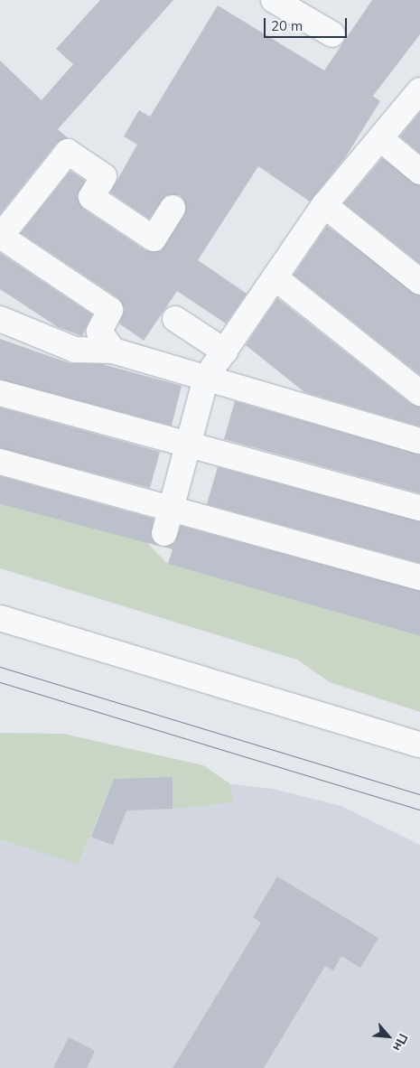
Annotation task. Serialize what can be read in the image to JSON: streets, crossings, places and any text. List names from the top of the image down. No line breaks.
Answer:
{"scale_bar":"20 m","north":"bottom right"}
